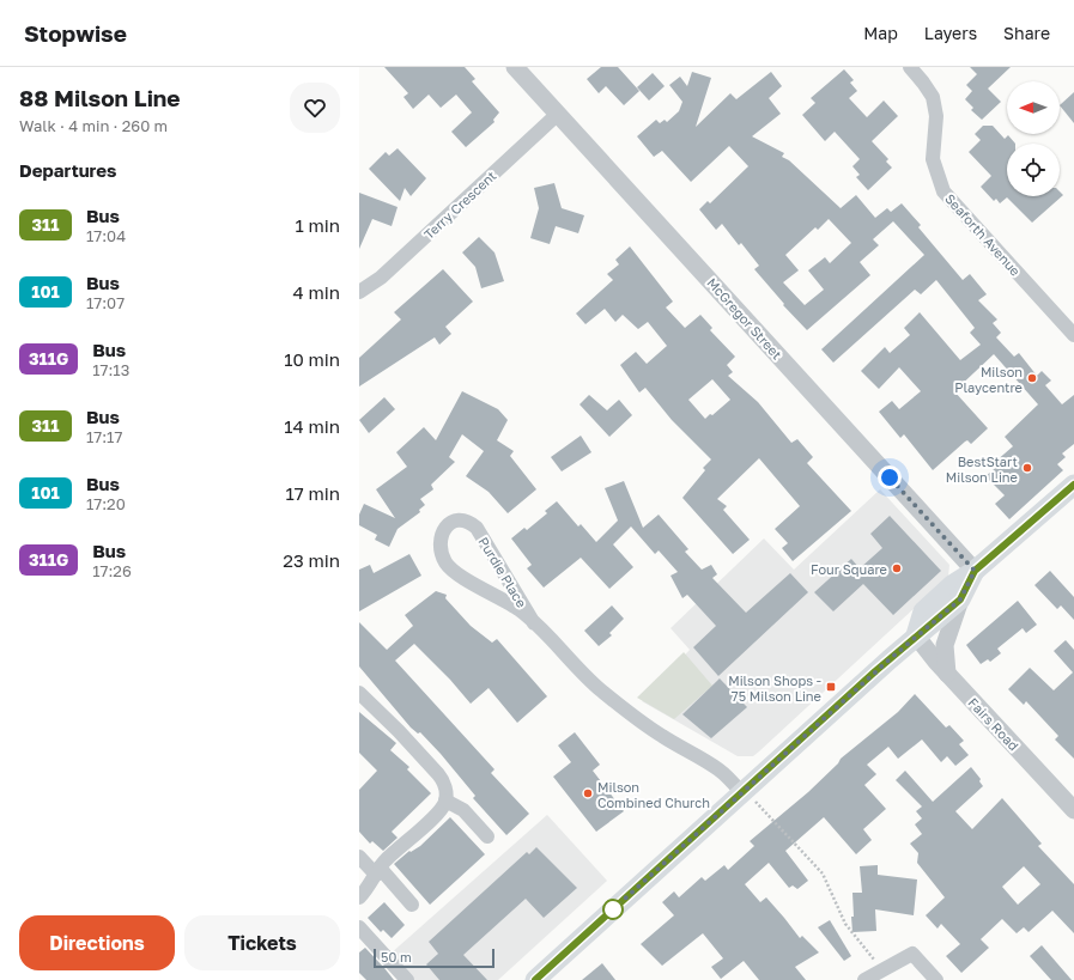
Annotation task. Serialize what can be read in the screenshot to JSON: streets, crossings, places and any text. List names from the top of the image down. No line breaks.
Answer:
{"streets":{"street":["Terry Crescent","Seaforth Avenue","McGregor Street","Purdie Place","Fairs Road"]},"crossings":[["Terry Crescent","McGregor Street"]],"places":{"other":["Milson Playcentre","BestStart Milson Line","Four Square","Milson Combined Church"],"transit":["Milson Shops - 75 Milson Line"]},"lines":["bus line 311"],"scale_bar":"50 m","north":"left","page":{"header":"Stopwise","nav":["Map","Layers","Share"],"heading":[["88 Milson Line","Walk · 4 min · 260 m"],"Departures"],"list":[{"mark":"311","name":"Bus","note":"17:04","value":"1 min"},{"mark":"101","name":"Bus","note":"17:07","value":"4 min"},{"mark":"311G","name":"Bus","note":"17:13","value":"10 min"},{"mark":"311","name":"Bus","note":"17:17","value":"14 min"},{"mark":"101","name":"Bus","note":"17:20","value":"17 min"},{"mark":"311G","name":"Bus","note":"17:26","value":"23 min"}],"buttons":["Directions","Tickets"],"scale":"50 m"}}
